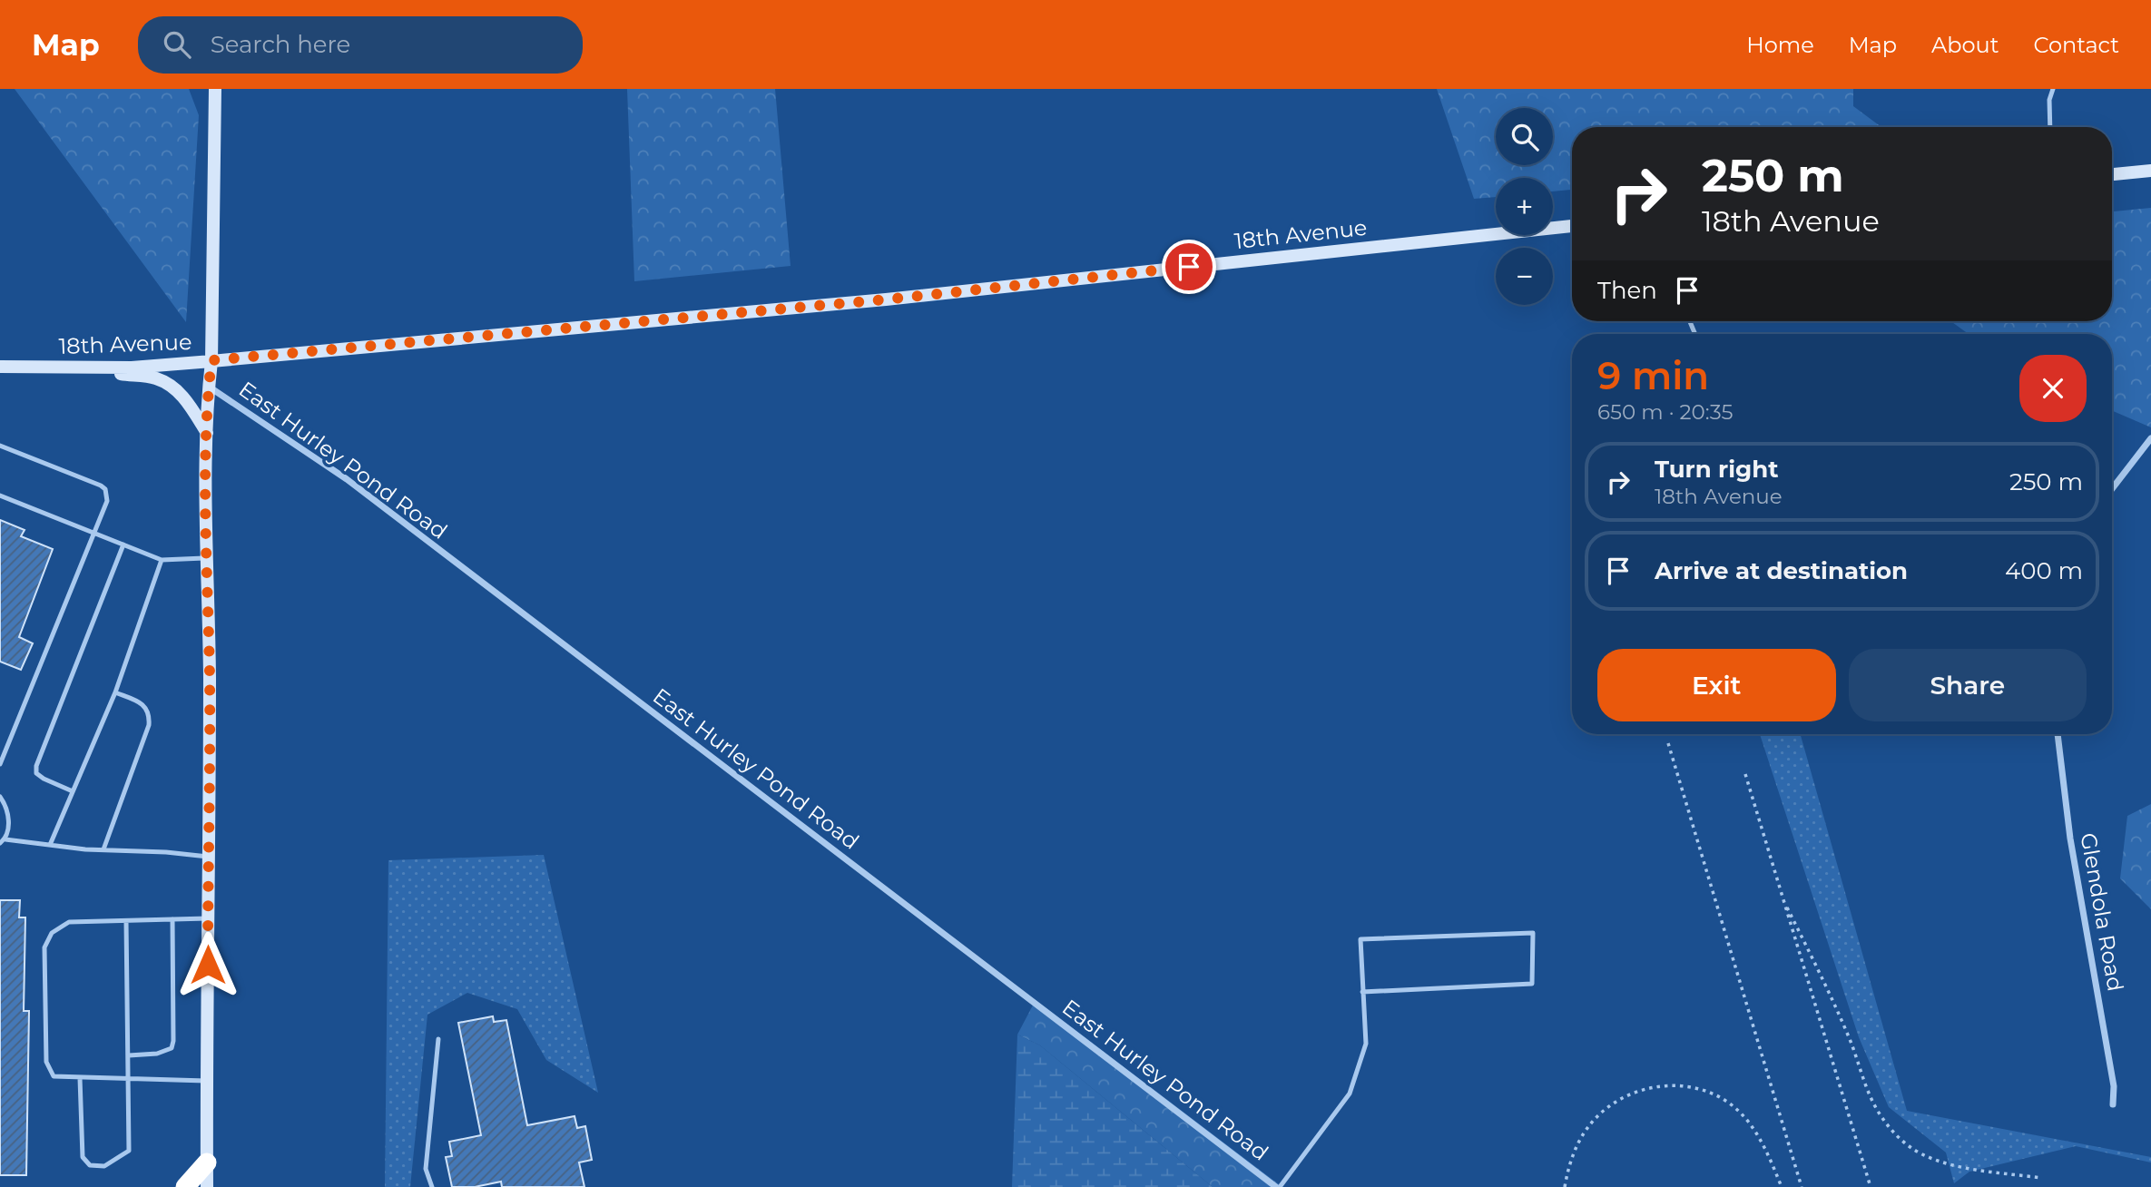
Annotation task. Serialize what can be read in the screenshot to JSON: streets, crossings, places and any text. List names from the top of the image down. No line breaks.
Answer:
{"streets":{"street":["18th Avenue","East Hurley Pond Road","Glendola Road"]},"page":{"header":"Map","search":"Search here","nav":["Home","Map","About","Contact"],"map_buttons":["+","−"],"turn":["250 m","18th Avenue"],"then":"Then","heading":["9 min","650 m · 20:35"],"list":[{"name":"Turn right","note":"18th Avenue","value":"250 m"},{"name":"Arrive at destination","value":"400 m"}],"buttons":["Exit","Share"]}}
